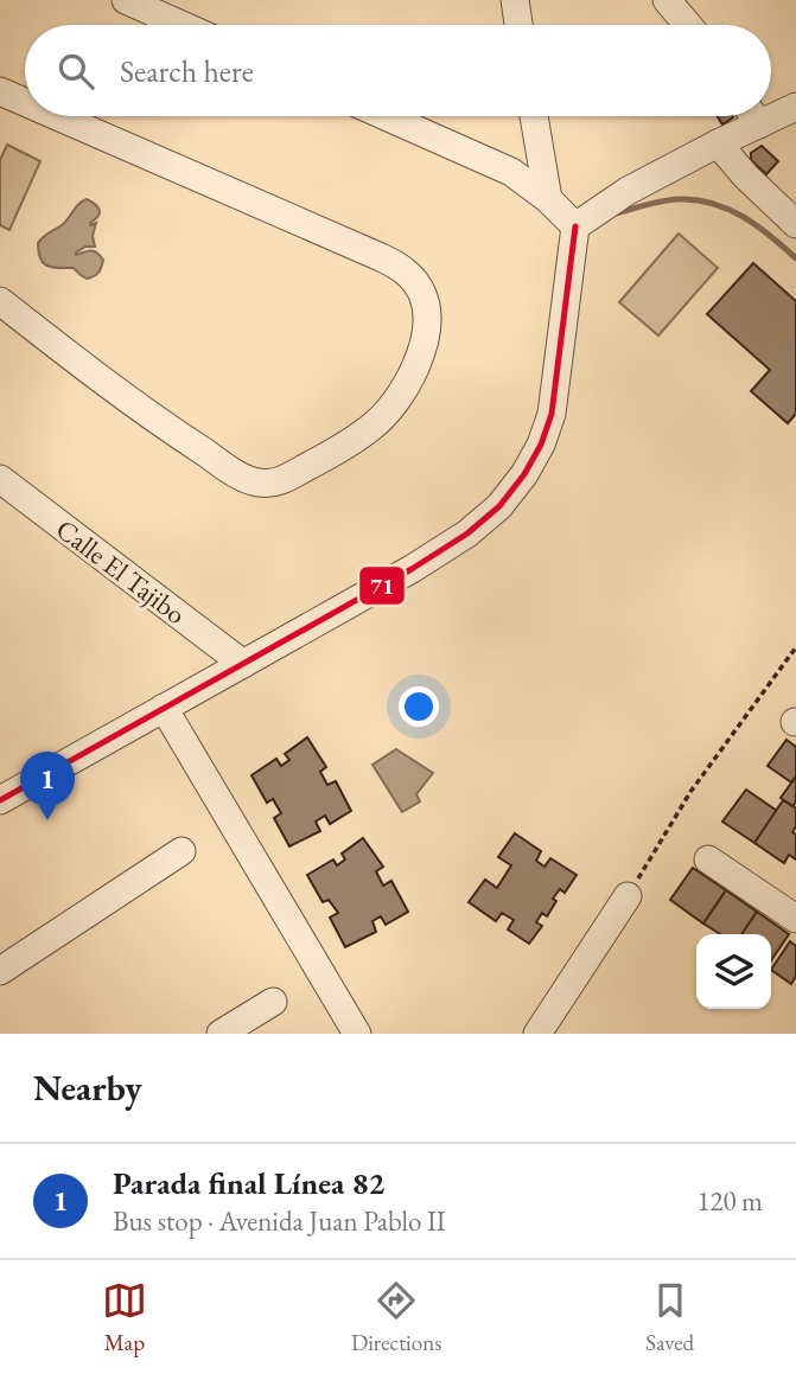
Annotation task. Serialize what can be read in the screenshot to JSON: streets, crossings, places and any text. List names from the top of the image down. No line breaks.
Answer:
{"streets":{"street":["Calle El Tajibo"]},"lines":["transit line 71"],"page":{"search":"Search here","pins":"1","heading":"Nearby","list":[{"mark":"1","name":"Parada final Línea 82","note":"Bus stop · Avenida Juan Pablo II","value":"120 m"}],"nav":["Map","Directions","Saved"]}}
